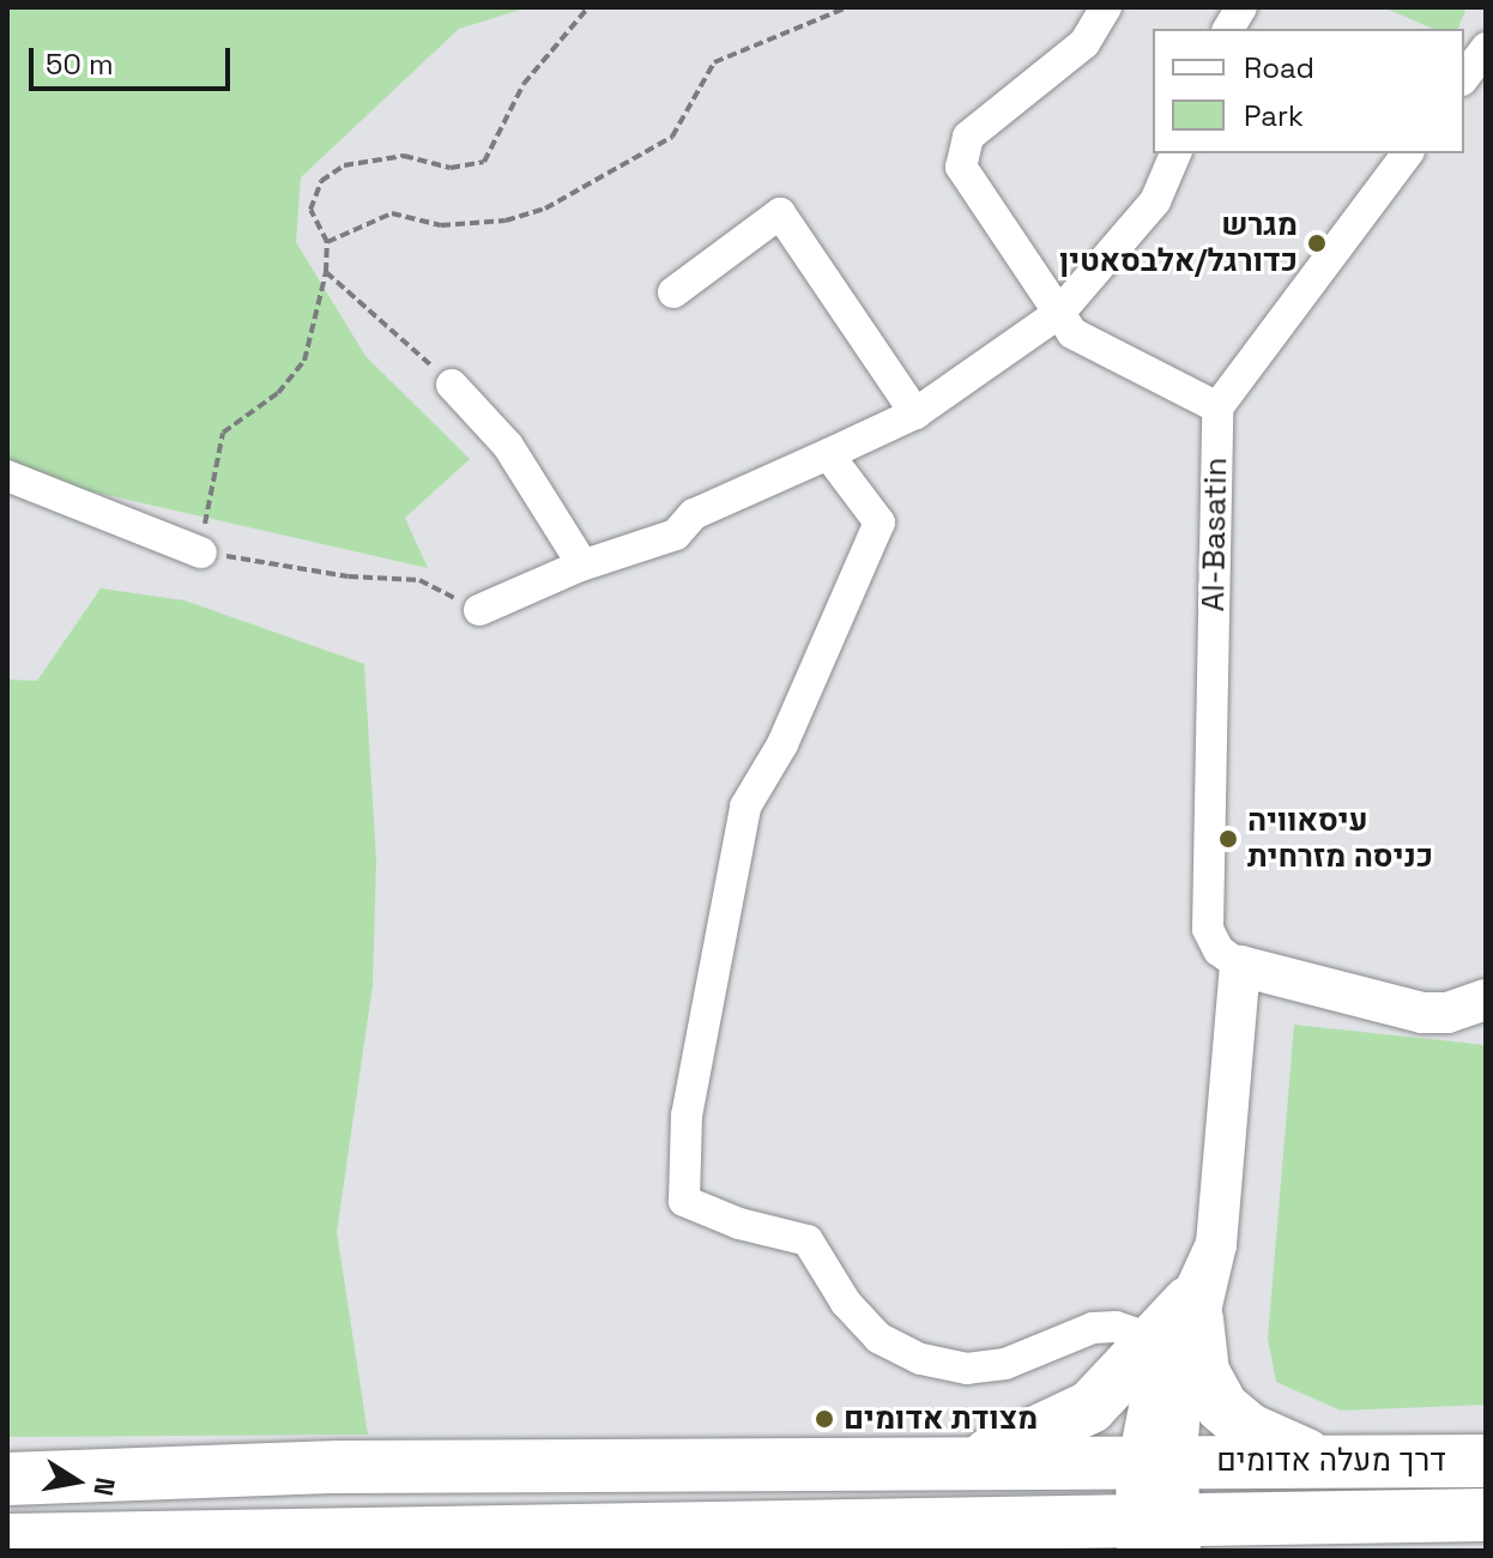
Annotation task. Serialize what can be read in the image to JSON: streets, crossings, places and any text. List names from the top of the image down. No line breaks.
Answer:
{"streets":{"highway":["דרך מעלה אדומים"],"street":["Al-Basatin"]},"places":["מגרש כדורגל/אלבסאטין","עיסאוויה כניסה מזרחית","מצודת אדומים"],"legend":["Road","Park"],"scale_bar":"50 m","north":"right"}
